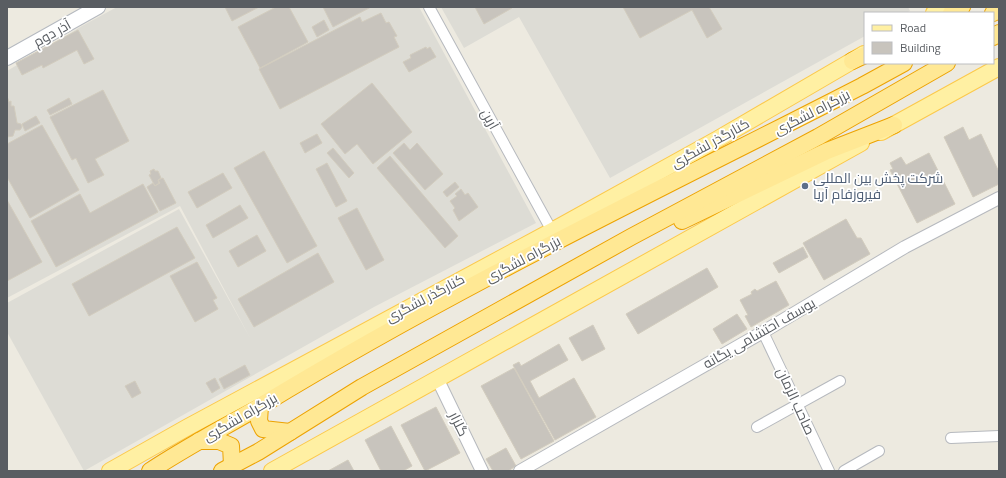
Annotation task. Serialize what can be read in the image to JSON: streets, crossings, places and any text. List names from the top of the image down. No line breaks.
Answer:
{"streets":{"highway":["بزرگراه لشگری"],"main road":["آذر دوم","کنارگذر لشگری"],"street":["آرین","یوسف احتشامی یگانه","صاحب الزمان","گلزار"]},"crossings":[["آرین","کنارگذر لشگری"],["یوسف احتشامی یگانه","صاحب الزمان"]],"places":["شرکت پخش بین المللی فیروزفام آریا"],"legend":["Road","Building"]}
